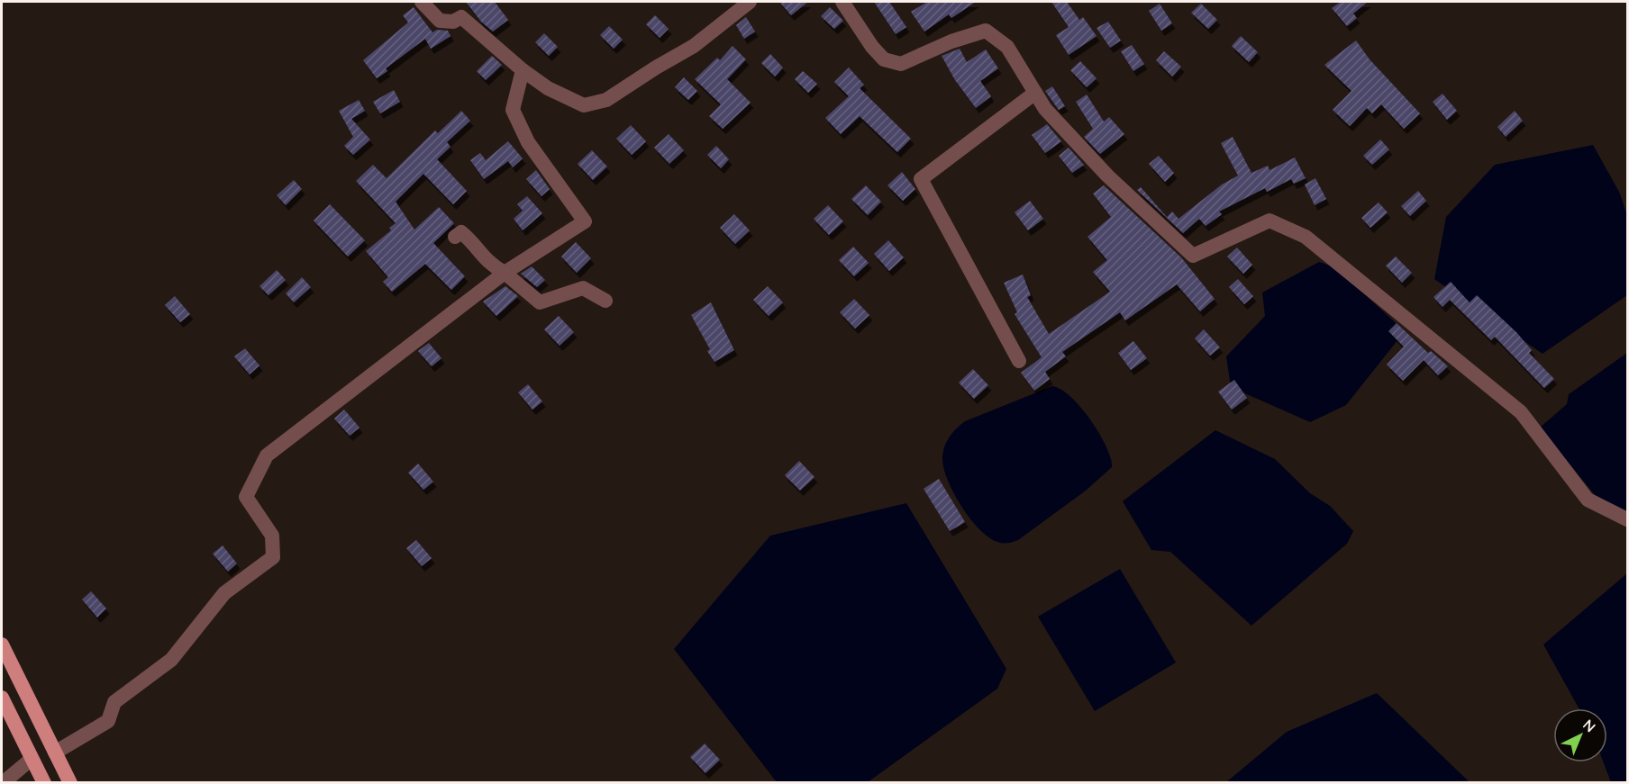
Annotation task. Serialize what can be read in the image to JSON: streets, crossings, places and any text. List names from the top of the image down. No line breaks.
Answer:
{"north":"top right"}
